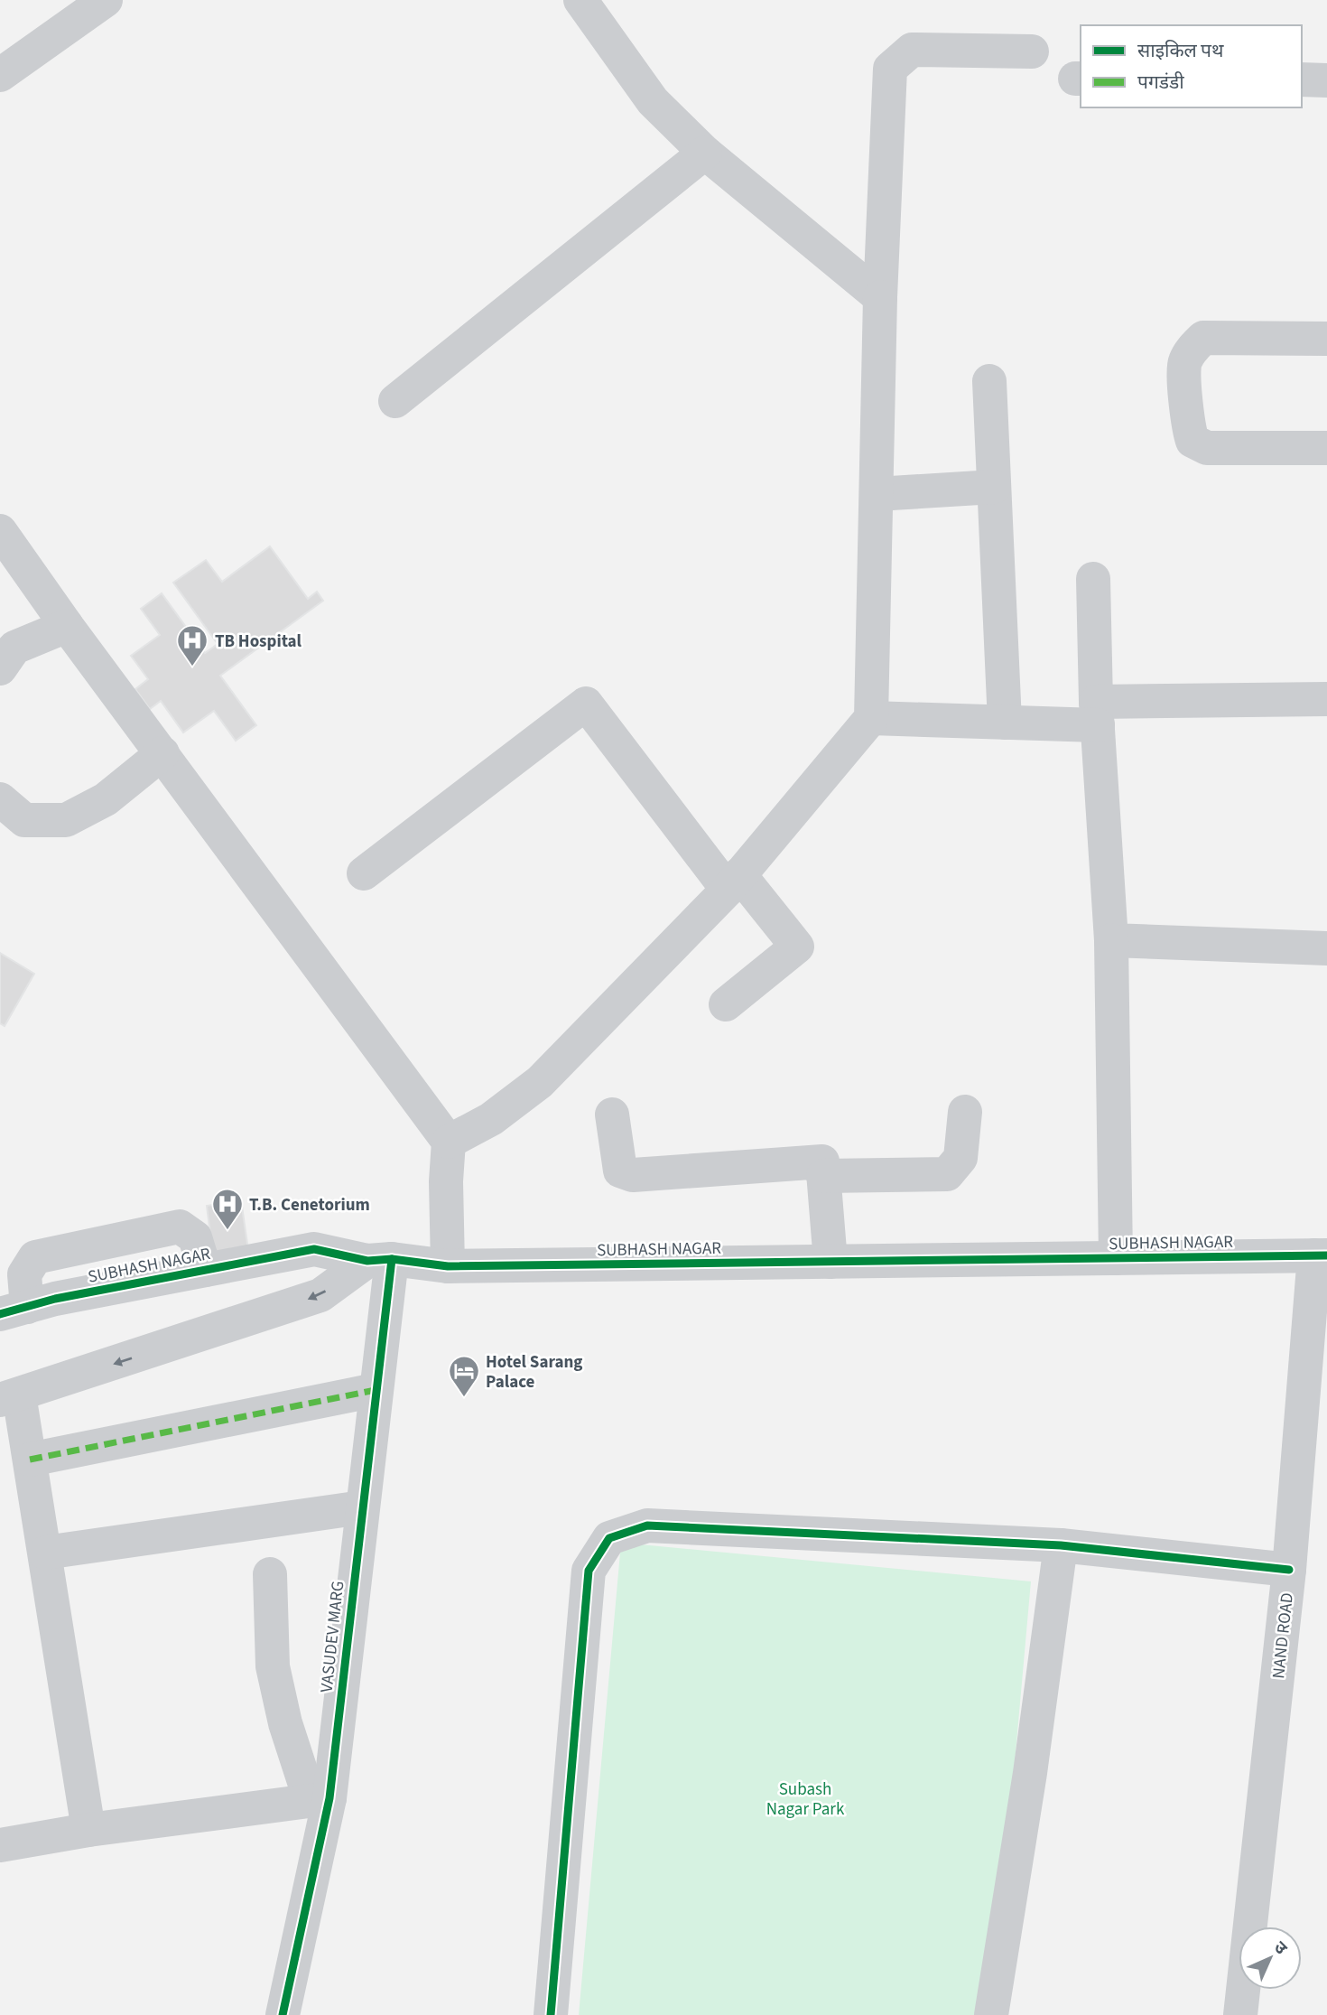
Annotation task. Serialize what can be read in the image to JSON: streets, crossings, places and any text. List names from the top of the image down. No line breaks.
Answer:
{"streets":{"street":["SUBHASH NAGAR","NAND ROAD","VASUDEV MARG"]},"crossings":[["SUBHASH NAGAR","NAND ROAD"],["SUBHASH NAGAR","VASUDEV MARG"]],"parks":["Subash Nagar Park"],"places":{"hospital":["TB Hospital","T.B. Cenetorium"],"hotel":["Hotel Sarang Palace"]},"legend":["साइकिल पथ","पगडंडी"],"north":"top right"}
